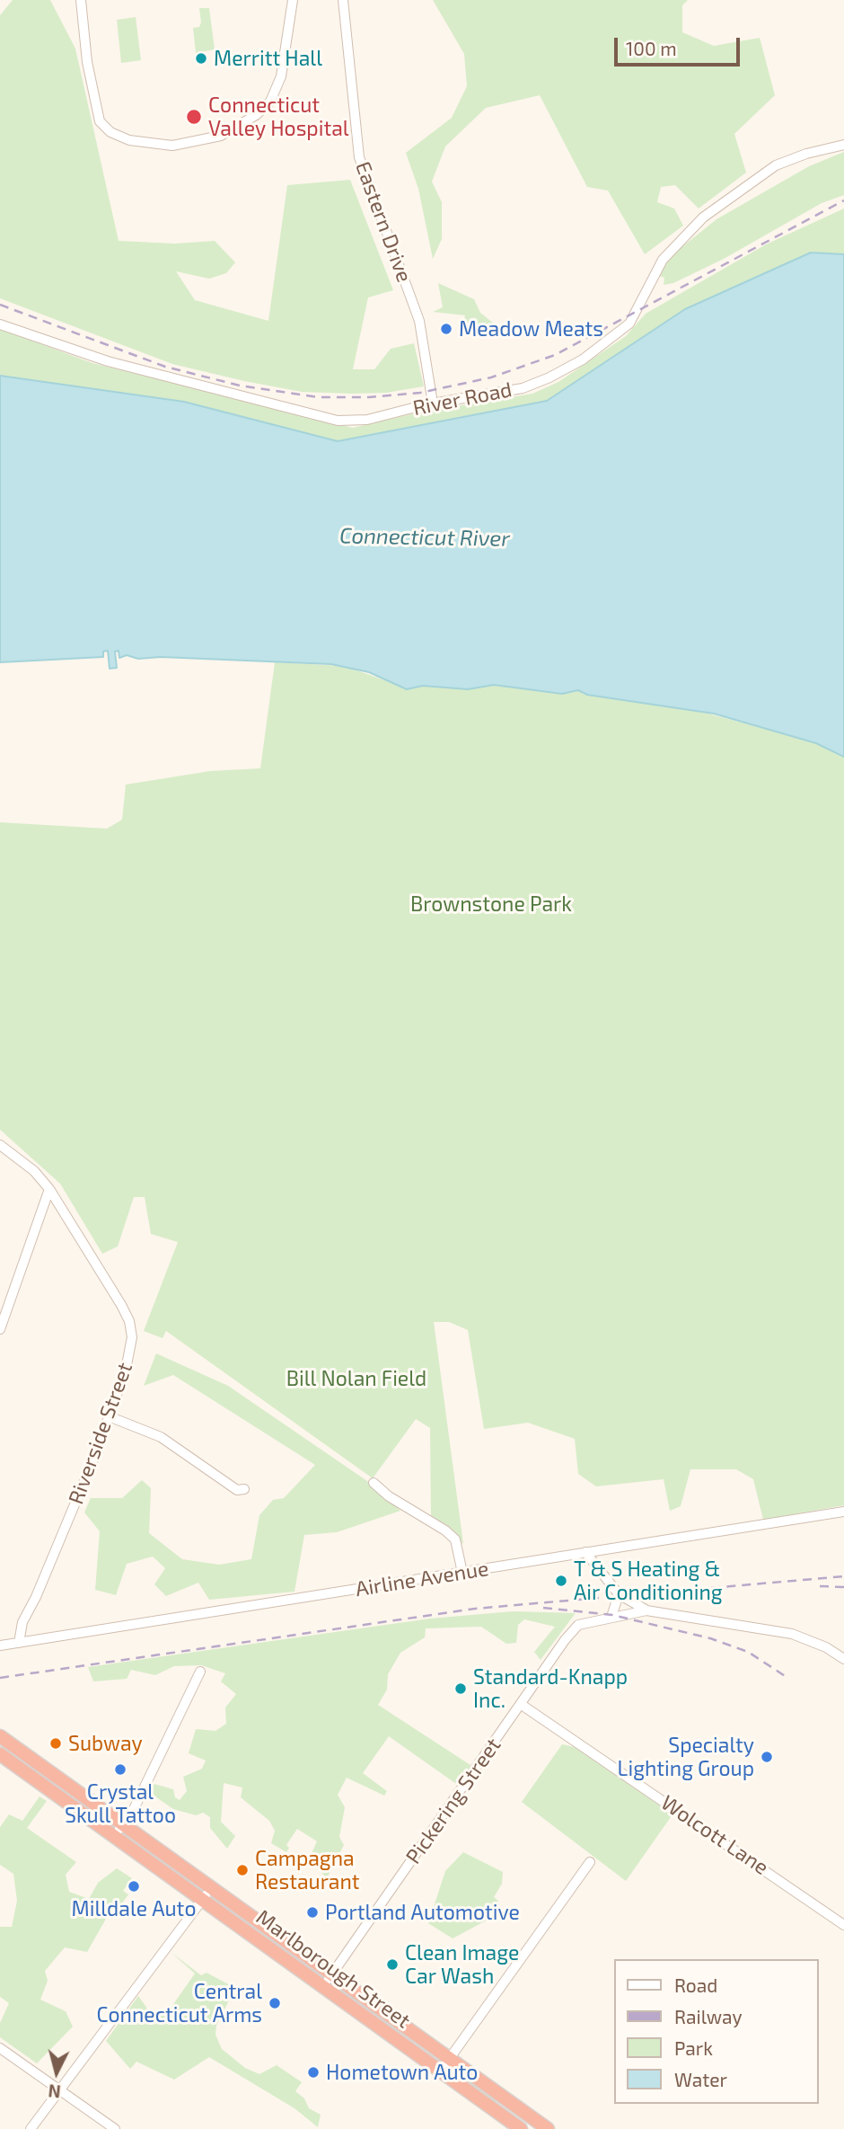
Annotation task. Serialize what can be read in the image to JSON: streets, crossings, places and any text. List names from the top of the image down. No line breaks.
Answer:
{"streets":{"highway":["Marlborough Street"],"street":["Eastern Drive","River Road","Riverside Street","Airline Avenue","Pickering Street","Wolcott Lane"]},"crossings":[["Eastern Drive","River Road"],["Riverside Street","Airline Avenue"],["Pickering Street","Wolcott Lane"],["Pickering Street","Marlborough Street"]],"water":["Connecticut River"],"parks":["Brownstone Park","Bill Nolan Field"],"places":["Merritt Hall","Connecticut Valley Hospital","Meadow Meats","T & S Heating & Air Conditioning","Standard-Knapp Inc.","Subway","Specialty Lighting Group","Crystal Skull Tattoo","Campagna Restaurant","Milldale Auto","Portland Automotive","Clean Image Car Wash","Central Connecticut Arms","Hometown Auto"],"legend":["Road","Railway","Park","Water"],"scale_bar":"100 m","north":"bottom"}
